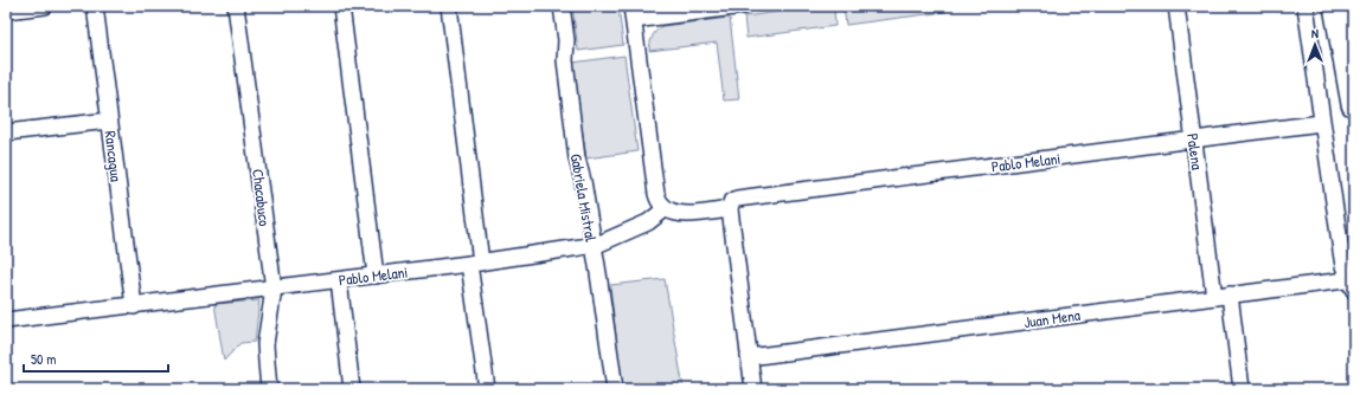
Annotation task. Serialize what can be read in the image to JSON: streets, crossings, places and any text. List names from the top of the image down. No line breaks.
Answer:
{"streets":{"street":["Palena","Rancagua","Pablo Melani","Chacabuco","Gabriela Mistral","Juan Mena"]},"crossings":[["Palena","Pablo Melani"],["Palena","Juan Mena"],["Rancagua","Pablo Melani"],["Pablo Melani","Chacabuco"],["Pablo Melani","Gabriela Mistral"]],"scale_bar":"50 m","north":"top"}
